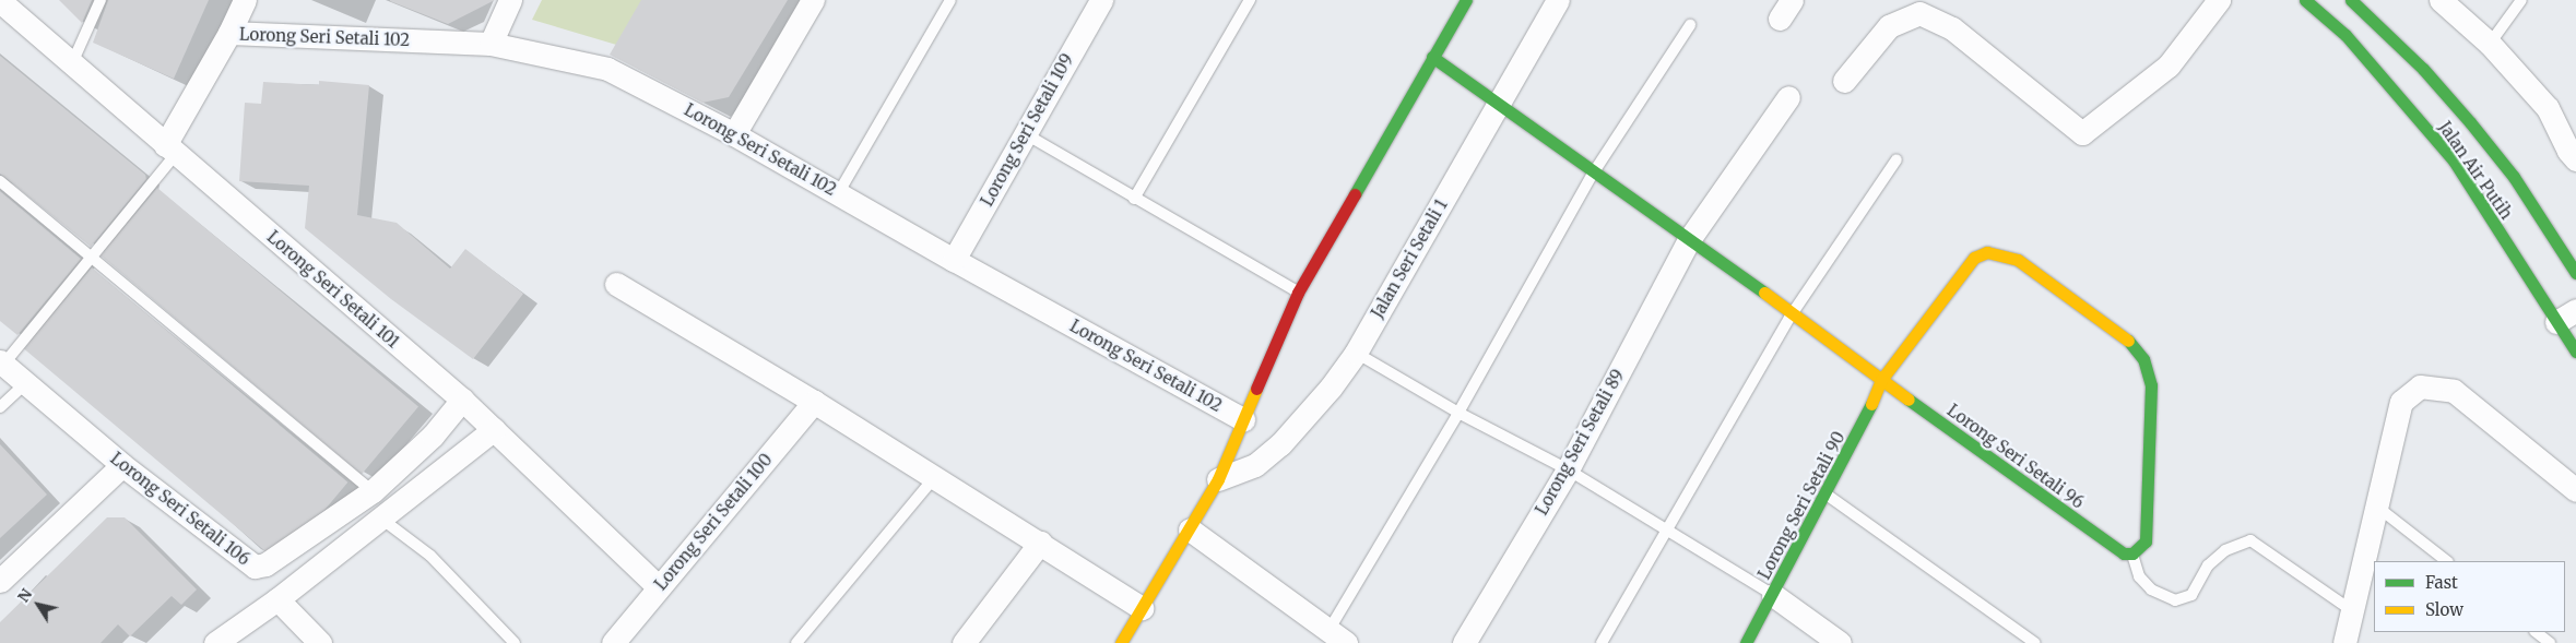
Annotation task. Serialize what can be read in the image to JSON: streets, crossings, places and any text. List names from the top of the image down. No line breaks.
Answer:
{"streets":{"street":["Lorong Seri Setali 102","Lorong Seri Setali 109","Jalan Air Putih","Jalan Seri Setali 1","Lorong Seri Setali 101","Lorong Seri Setali 89","Lorong Seri Setali 96","Lorong Seri Setali 90","Lorong Seri Setali 106","Lorong Seri Setali 100"]},"crossings":[["Lorong Seri Setali 102","Lorong Seri Setali 109"],["Jalan Seri Setali 1","Lorong Seri Setali 96"],["Lorong Seri Setali 101","Lorong Seri Setali 106"],["Lorong Seri Setali 101","Lorong Seri Setali 100"],["Lorong Seri Setali 89","Lorong Seri Setali 96"],["Lorong Seri Setali 96","Lorong Seri Setali 90"]],"legend":["Fast","Slow"],"north":"top left"}
